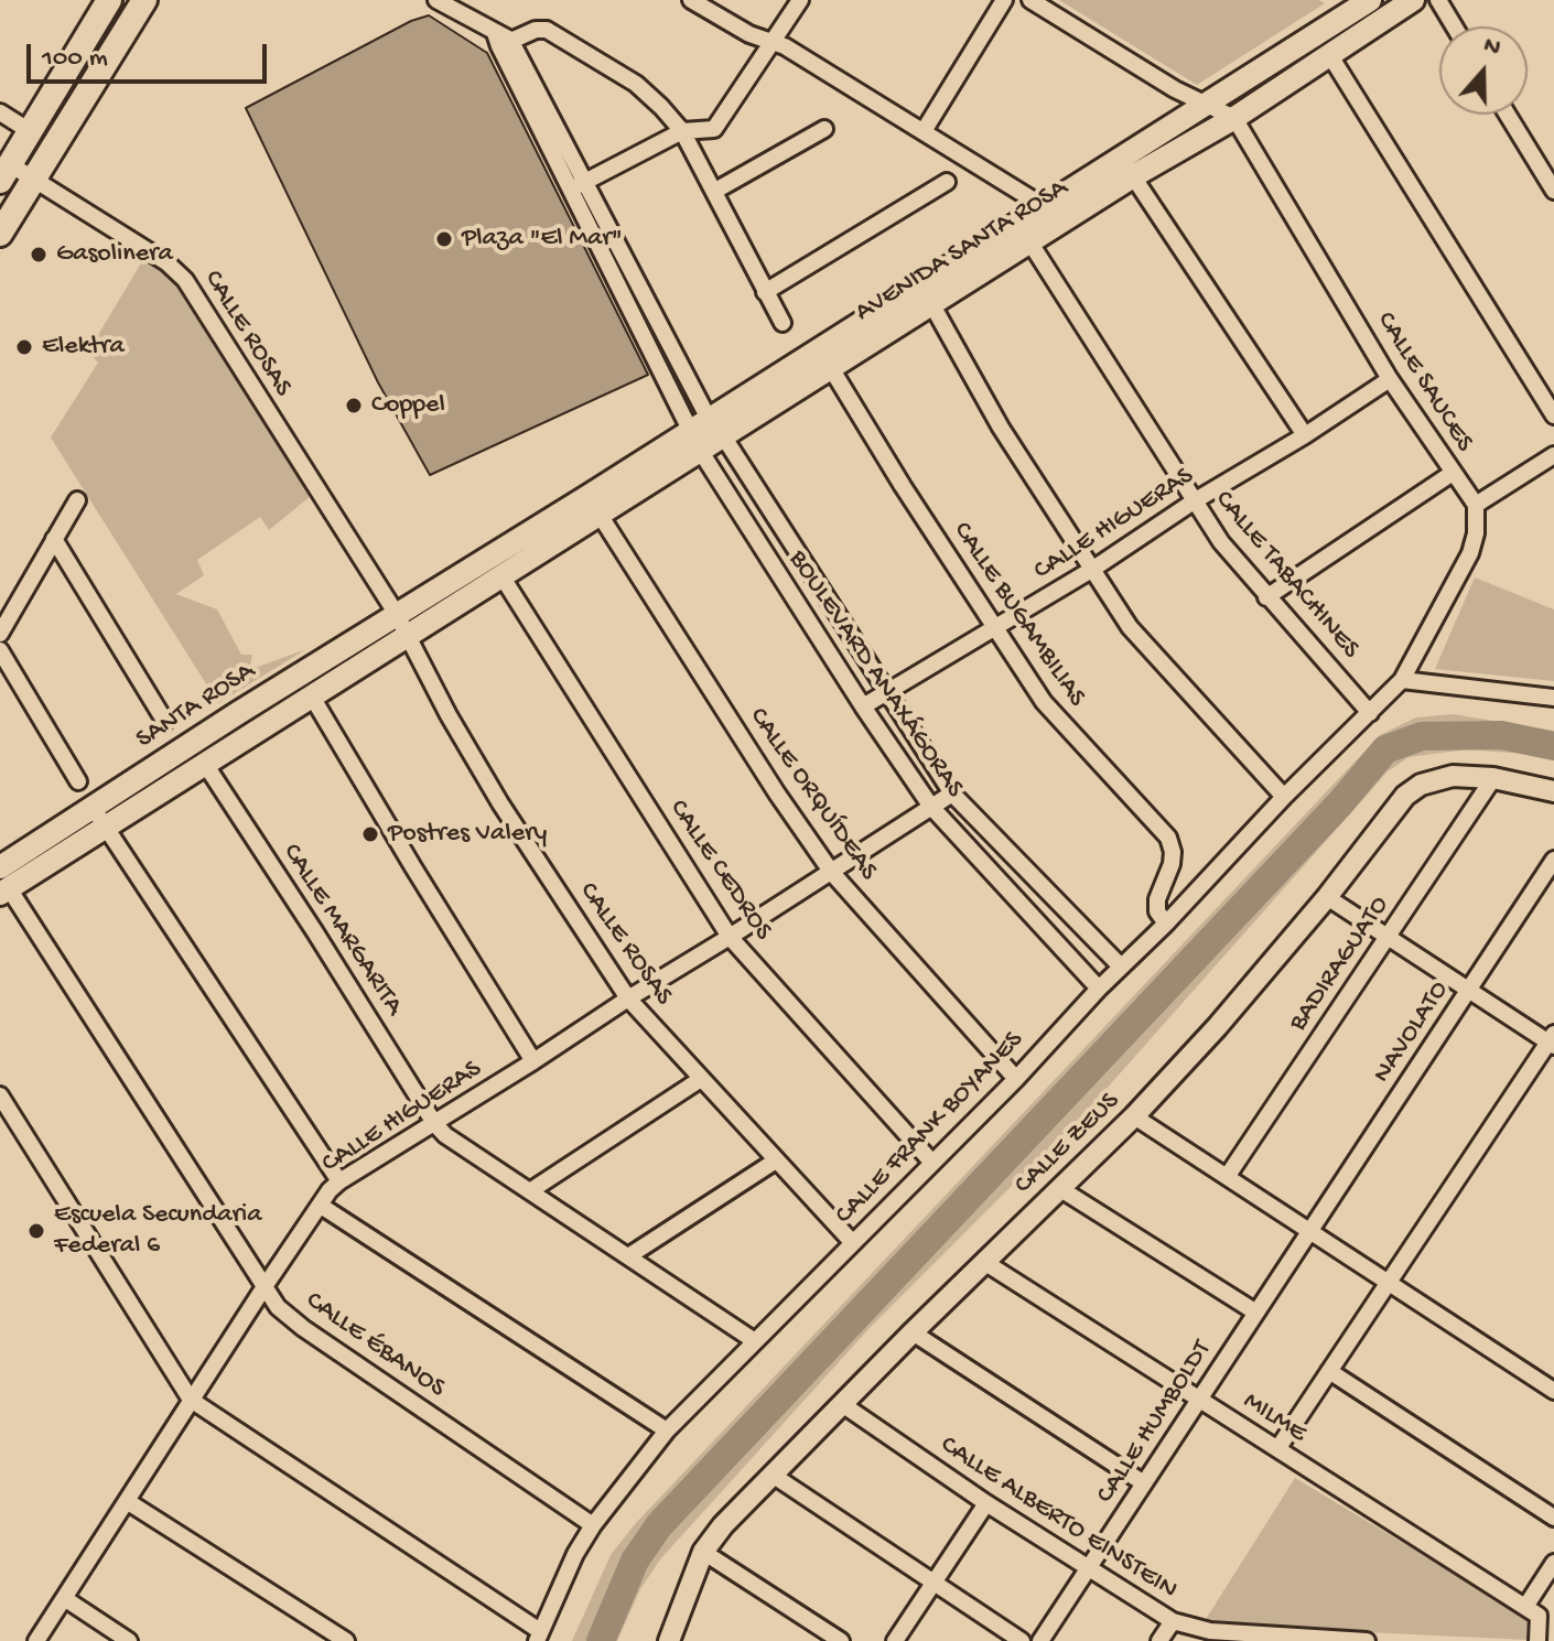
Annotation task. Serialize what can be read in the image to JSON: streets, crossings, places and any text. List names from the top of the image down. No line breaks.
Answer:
{"streets":{"main road":["AVENIDA SANTA ROSA","SANTA ROSA"],"street":["CALLE ROSAS","CALLE SAUCES","CALLE HIGUERAS","CALLE TABACHINES","CALLE BUGAMBILIAS","BOULEVARD ANAXÁGORAS","CALLE ORQUÍDEAS","CALLE CEDROS","CALLE MARGARITA","BADIRAGUATO","NAVOLATO","CALLE FRANK BOYANES","CALLE ZEUS","CALLE ÉBANOS","MILME","CALLE HUMBOLDT","CALLE ALBERTO EINSTEIN"]},"crossings":[["AVENIDA SANTA ROSA","CALLE ROSAS"],["AVENIDA SANTA ROSA","CALLE SAUCES"],["AVENIDA SANTA ROSA","CALLE TABACHINES"],["AVENIDA SANTA ROSA","CALLE BUGAMBILIAS"],["AVENIDA SANTA ROSA","BOULEVARD ANAXÁGORAS"],["AVENIDA SANTA ROSA","SANTA ROSA"],["AVENIDA SANTA ROSA","CALLE ORQUÍDEAS"],["AVENIDA SANTA ROSA","CALLE CEDROS"],["AVENIDA SANTA ROSA","CALLE MARGARITA"],["AVENIDA SANTA ROSA","CALLE ÉBANOS"],["CALLE ROSAS","CALLE HIGUERAS"],["CALLE ROSAS","SANTA ROSA"],["CALLE ROSAS","CALLE FRANK BOYANES"],["CALLE SAUCES","CALLE HIGUERAS"],["CALLE HIGUERAS","CALLE TABACHINES"],["CALLE HIGUERAS","CALLE BUGAMBILIAS"],["CALLE HIGUERAS","BOULEVARD ANAXÁGORAS"],["CALLE HIGUERAS","CALLE ORQUÍDEAS"],["CALLE HIGUERAS","CALLE CEDROS"],["CALLE HIGUERAS","CALLE MARGARITA"],["CALLE HIGUERAS","CALLE ÉBANOS"],["CALLE TABACHINES","CALLE FRANK BOYANES"],["CALLE BUGAMBILIAS","CALLE FRANK BOYANES"],["BOULEVARD ANAXÁGORAS","CALLE FRANK BOYANES"],["SANTA ROSA","CALLE ÉBANOS"],["CALLE ORQUÍDEAS","CALLE FRANK BOYANES"],["CALLE CEDROS","CALLE FRANK BOYANES"],["CALLE MARGARITA","CALLE FRANK BOYANES"],["BADIRAGUATO","CALLE ZEUS"],["NAVOLATO","CALLE HUMBOLDT"],["CALLE FRANK BOYANES","CALLE ÉBANOS"],["CALLE ZEUS","MILME"],["CALLE ZEUS","CALLE ALBERTO EINSTEIN"],["MILME","CALLE HUMBOLDT"],["CALLE HUMBOLDT","CALLE ALBERTO EINSTEIN"]],"places":["Plaza \"El Mar\"","Gasolinera","Elektra","Coppel","Postres Valery","Escuela Secundaria Federal 6"],"scale_bar":"100 m","north":"top"}
